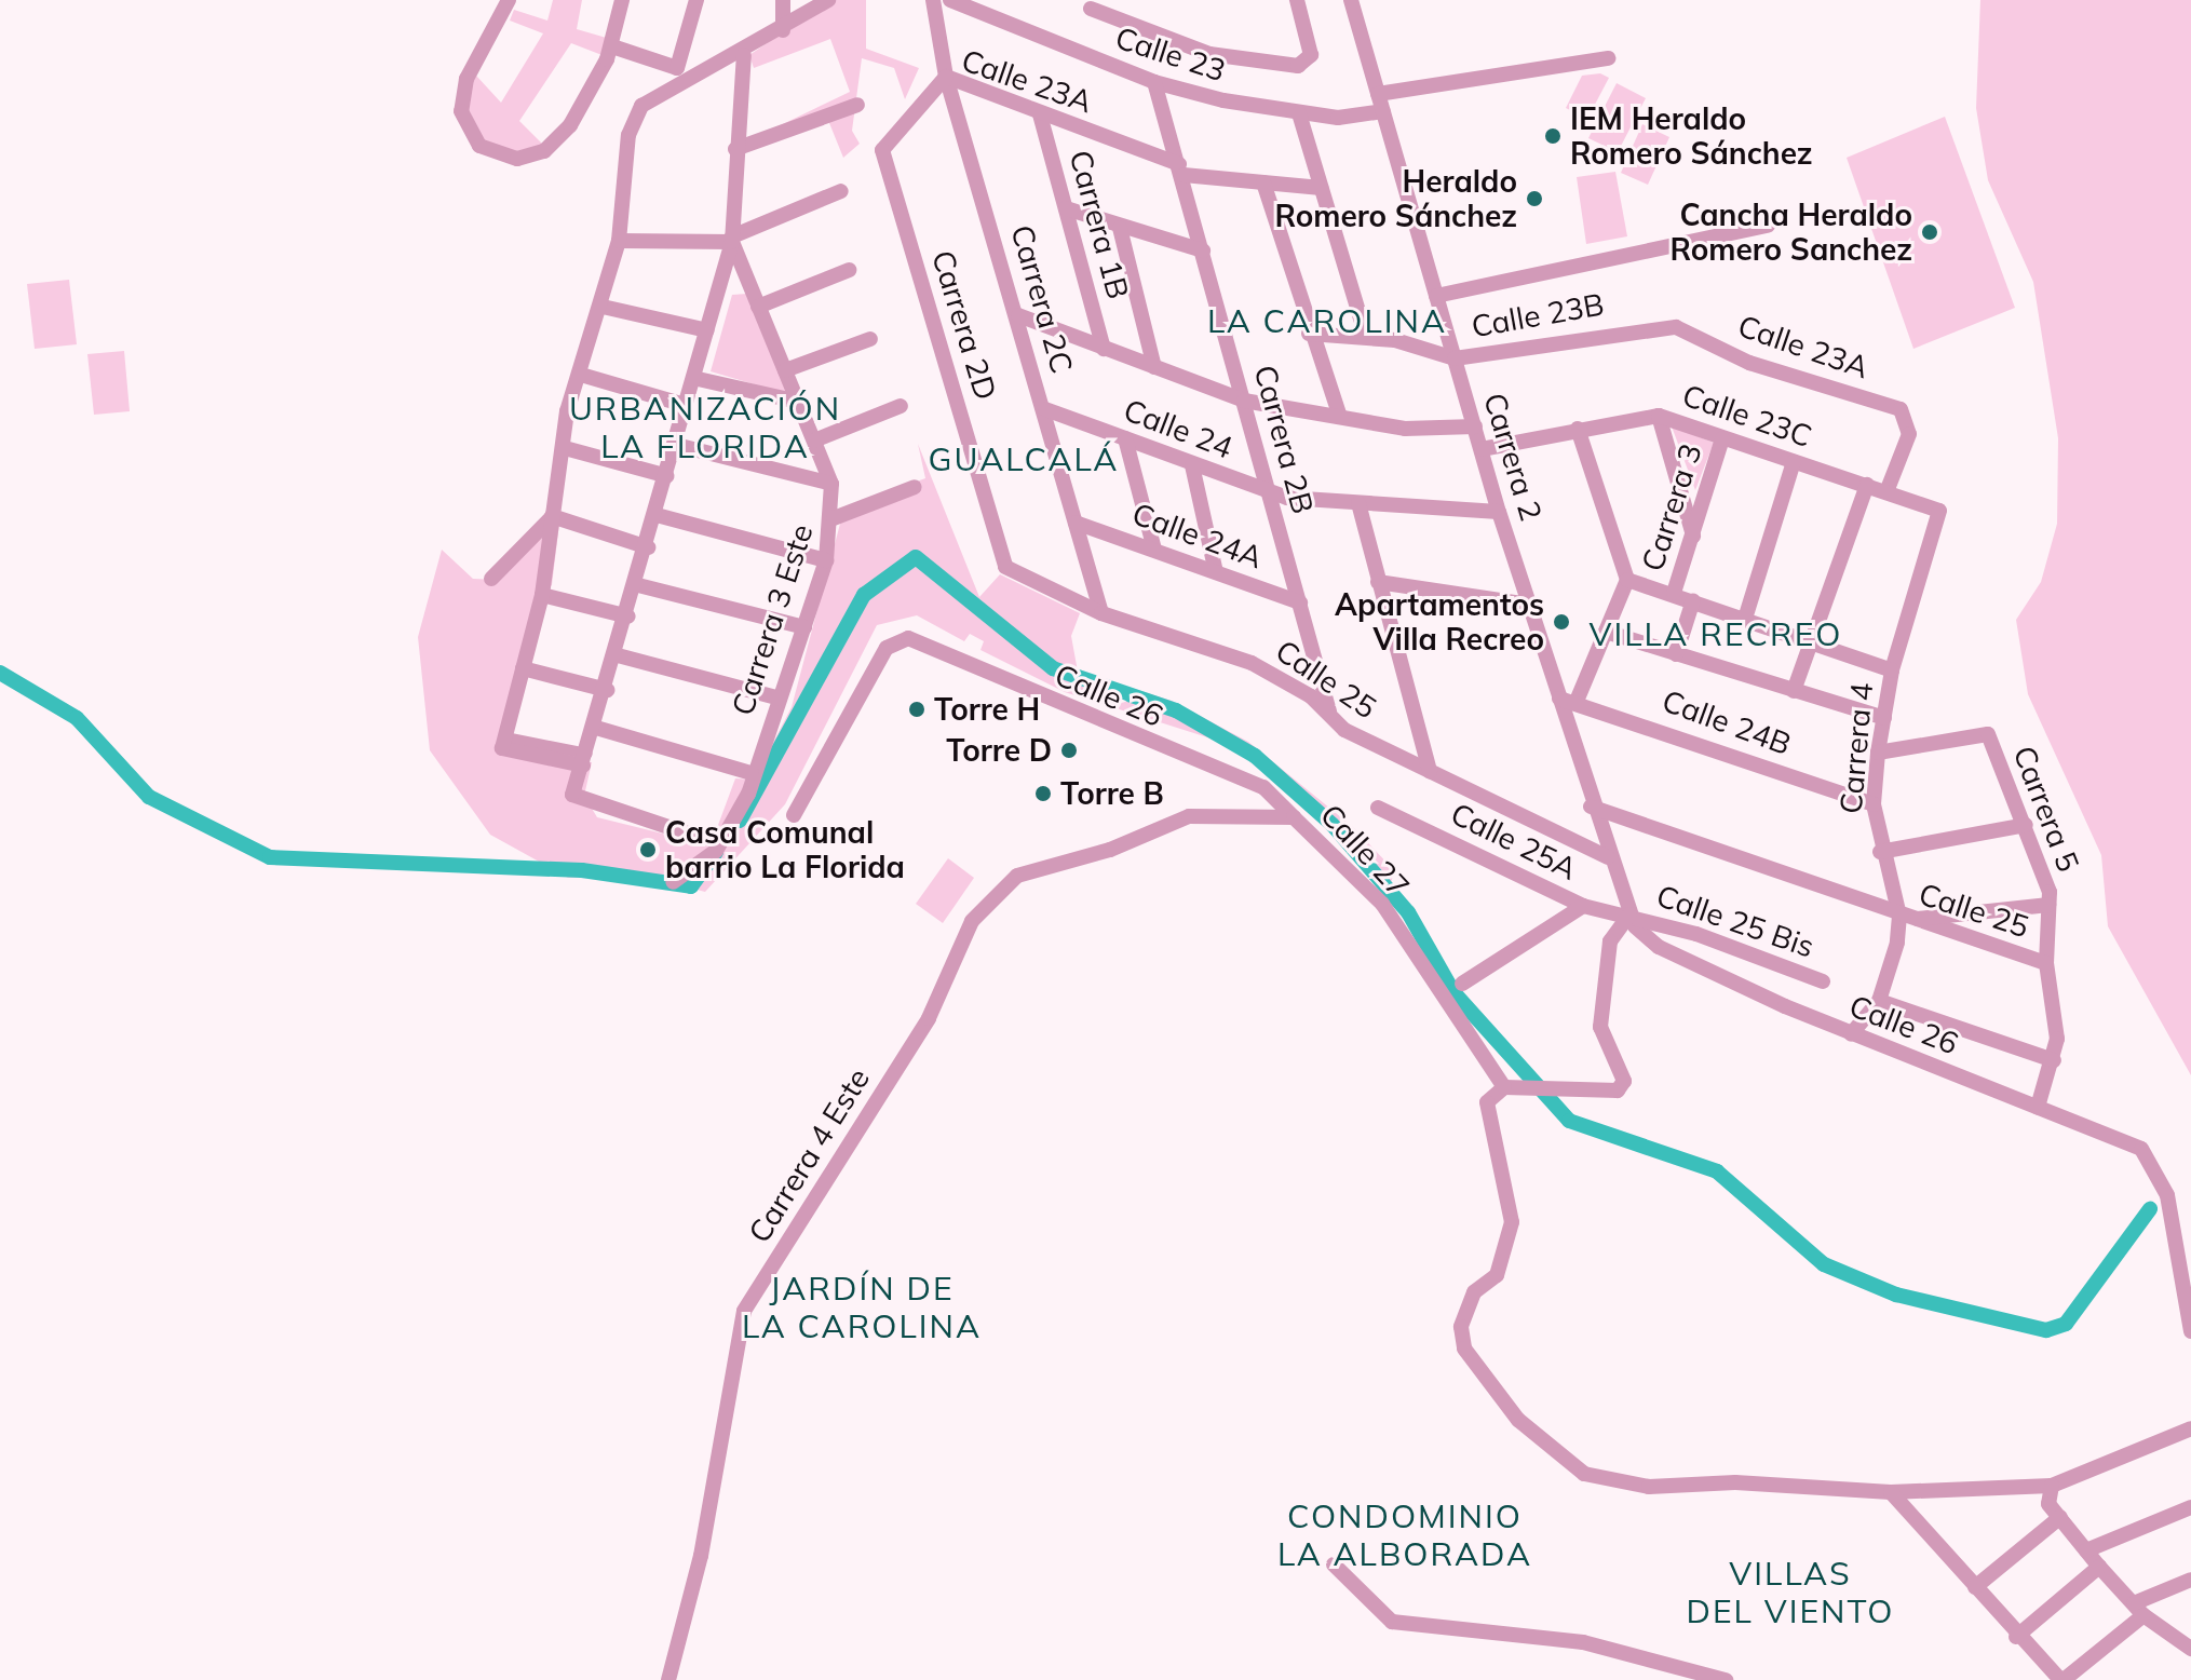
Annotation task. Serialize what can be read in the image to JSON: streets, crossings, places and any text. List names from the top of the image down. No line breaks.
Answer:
{"streets":{"street":["Calle 23","Calle 23A","Carrera 1B","Carrera 2C","Calle 23B","Carrera 2D","Calle 23C","Calle 24","Carrera 2B","Carrera 2","Carrera 3","Calle 24A","Carrera 3 Este","Calle 25","Calle 26","Calle 24B","Carrera 4","Carrera 5","Calle 25A","Calle 27","Calle 25 Bis","Carrera 4 Este"]},"crossings":[["Calle 23","Carrera 2B"],["Calle 23","Carrera 2"],["Calle 23A","Carrera 1B"],["Calle 23A","Carrera 2C"],["Calle 23A","Calle 23B"],["Calle 23A","Carrera 2D"],["Calle 23A","Calle 23C"],["Calle 23A","Carrera 2B"],["Carrera 2C","Calle 24"],["Carrera 2C","Calle 24A"],["Carrera 2C","Calle 25"],["Calle 23B","Carrera 2"],["Carrera 2D","Calle 25"],["Calle 23C","Carrera 2"],["Calle 23C","Carrera 3"],["Calle 23C","Carrera 4"],["Calle 24","Carrera 2B"],["Calle 24","Carrera 2"],["Carrera 2B","Calle 24A"],["Carrera 2B","Calle 25"],["Carrera 2","Calle 25"],["Carrera 2","Calle 26"],["Carrera 2","Calle 24B"],["Carrera 2","Calle 25A"],["Carrera 2","Calle 25 Bis"],["Calle 25","Carrera 4"],["Calle 25","Carrera 5"],["Calle 26","Carrera 5"],["Calle 26","Calle 25A"],["Calle 26","Calle 27"],["Calle 26","Calle 25 Bis"],["Calle 24B","Carrera 4"],["Carrera 4","Carrera 5"],["Calle 25A","Calle 25 Bis"],["Calle 27","Carrera 4 Este"]],"districts":["LA CAROLINA","URBANIZACIÓN LA FLORIDA","GUALCALÁ","VILLA RECREO","JARDÍN DE LA CAROLINA","CONDOMINIO LA ALBORADA","VILLAS DEL VIENTO"],"places":["IEM Heraldo Romero Sánchez","Heraldo Romero Sánchez","Cancha Heraldo Romero Sanchez","Apartamentos Villa Recreo","Torre H","Torre D","Torre B","Casa Comunal barrio La Florida"]}
